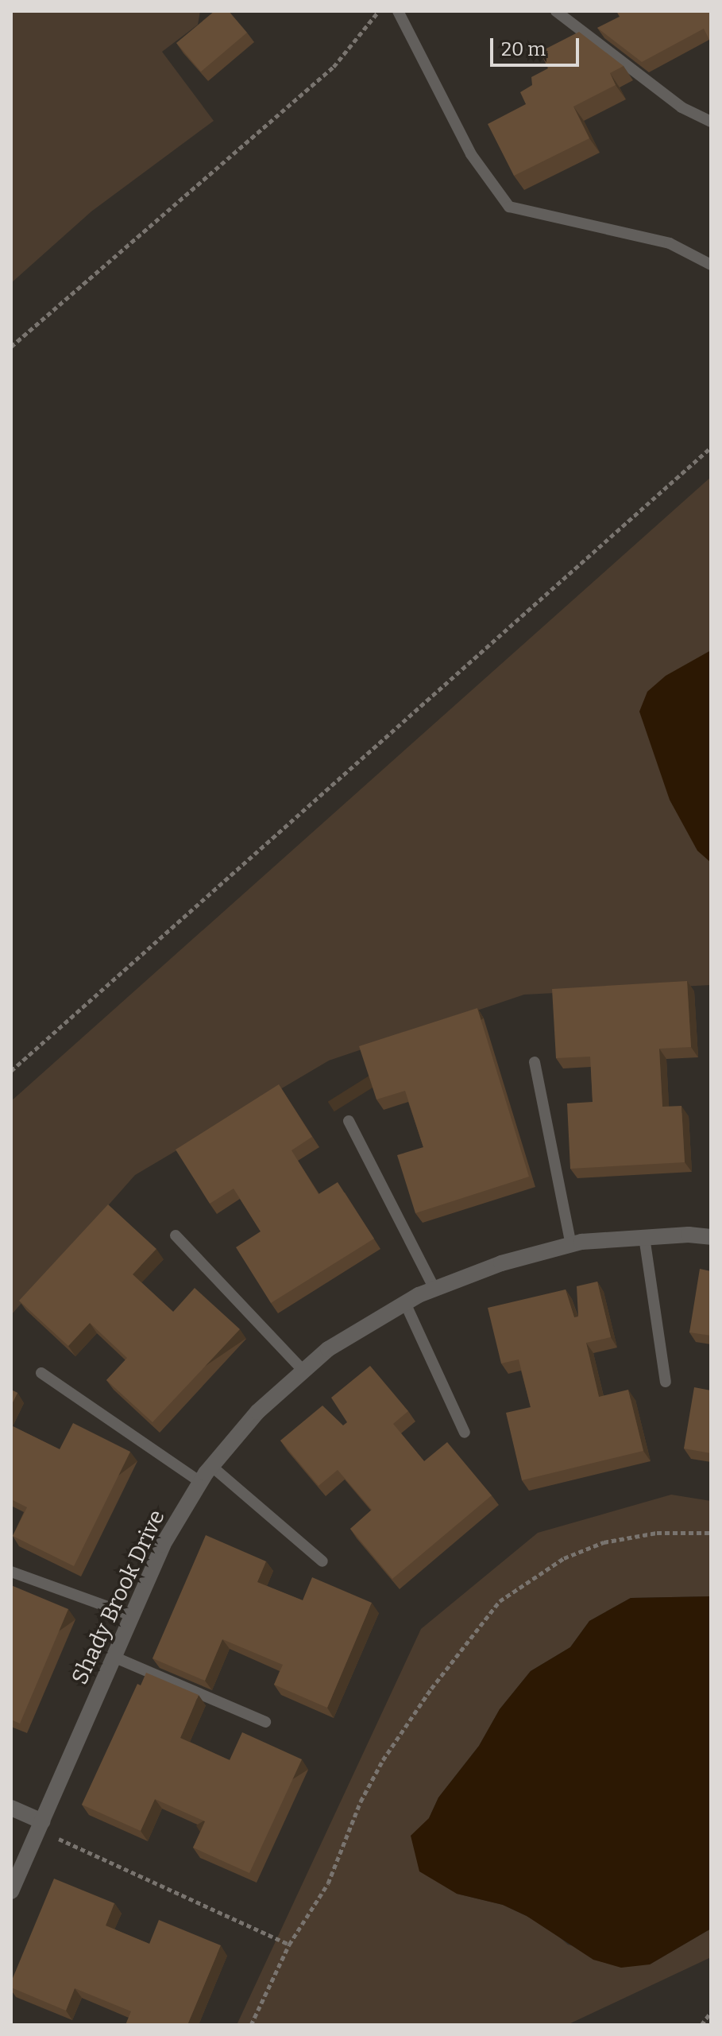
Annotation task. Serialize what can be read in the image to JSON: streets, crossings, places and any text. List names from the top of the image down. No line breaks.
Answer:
{"streets":{"street":["Shady Brook Drive"]},"scale_bar":"20 m"}
